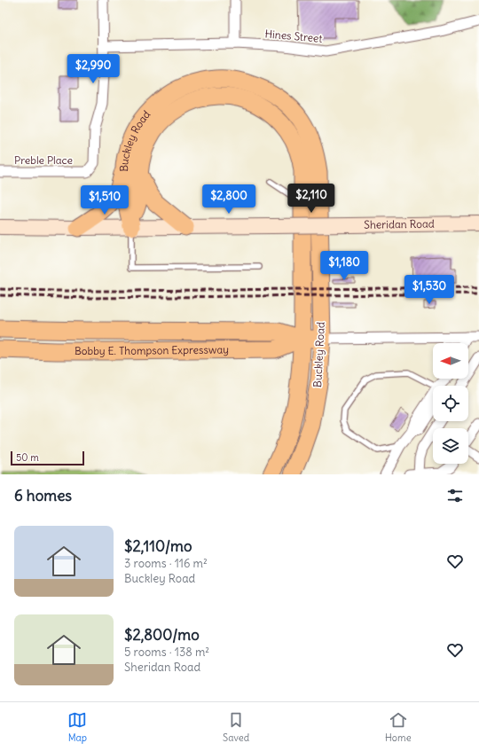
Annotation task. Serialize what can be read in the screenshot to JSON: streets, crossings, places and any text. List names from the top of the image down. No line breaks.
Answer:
{"streets":{"highway":["Buckley Road","Bobby E. Thompson Expressway"],"main road":["Sheridan Road"],"street":["Hines Street","Preble Place"]},"crossings":[["Hines Street","Preble Place"],["Buckley Road","Sheridan Road"],["Buckley Road","Bobby E. Thompson Expressway"]],"scale_bar":"50 m","north":"left","page":{"price":["$2,990","$2,110","$2,800","$1,510","$1,180","$1,530"],"scale":"50 m","heading":"6 homes","list":[{"name":"$2,110/mo","note":"3 rooms · 116 m² · Buckley Road"},{"name":"$2,800/mo","note":"5 rooms · 138 m² · Sheridan Road"}],"tabs":["Map","Saved","Home"]}}
